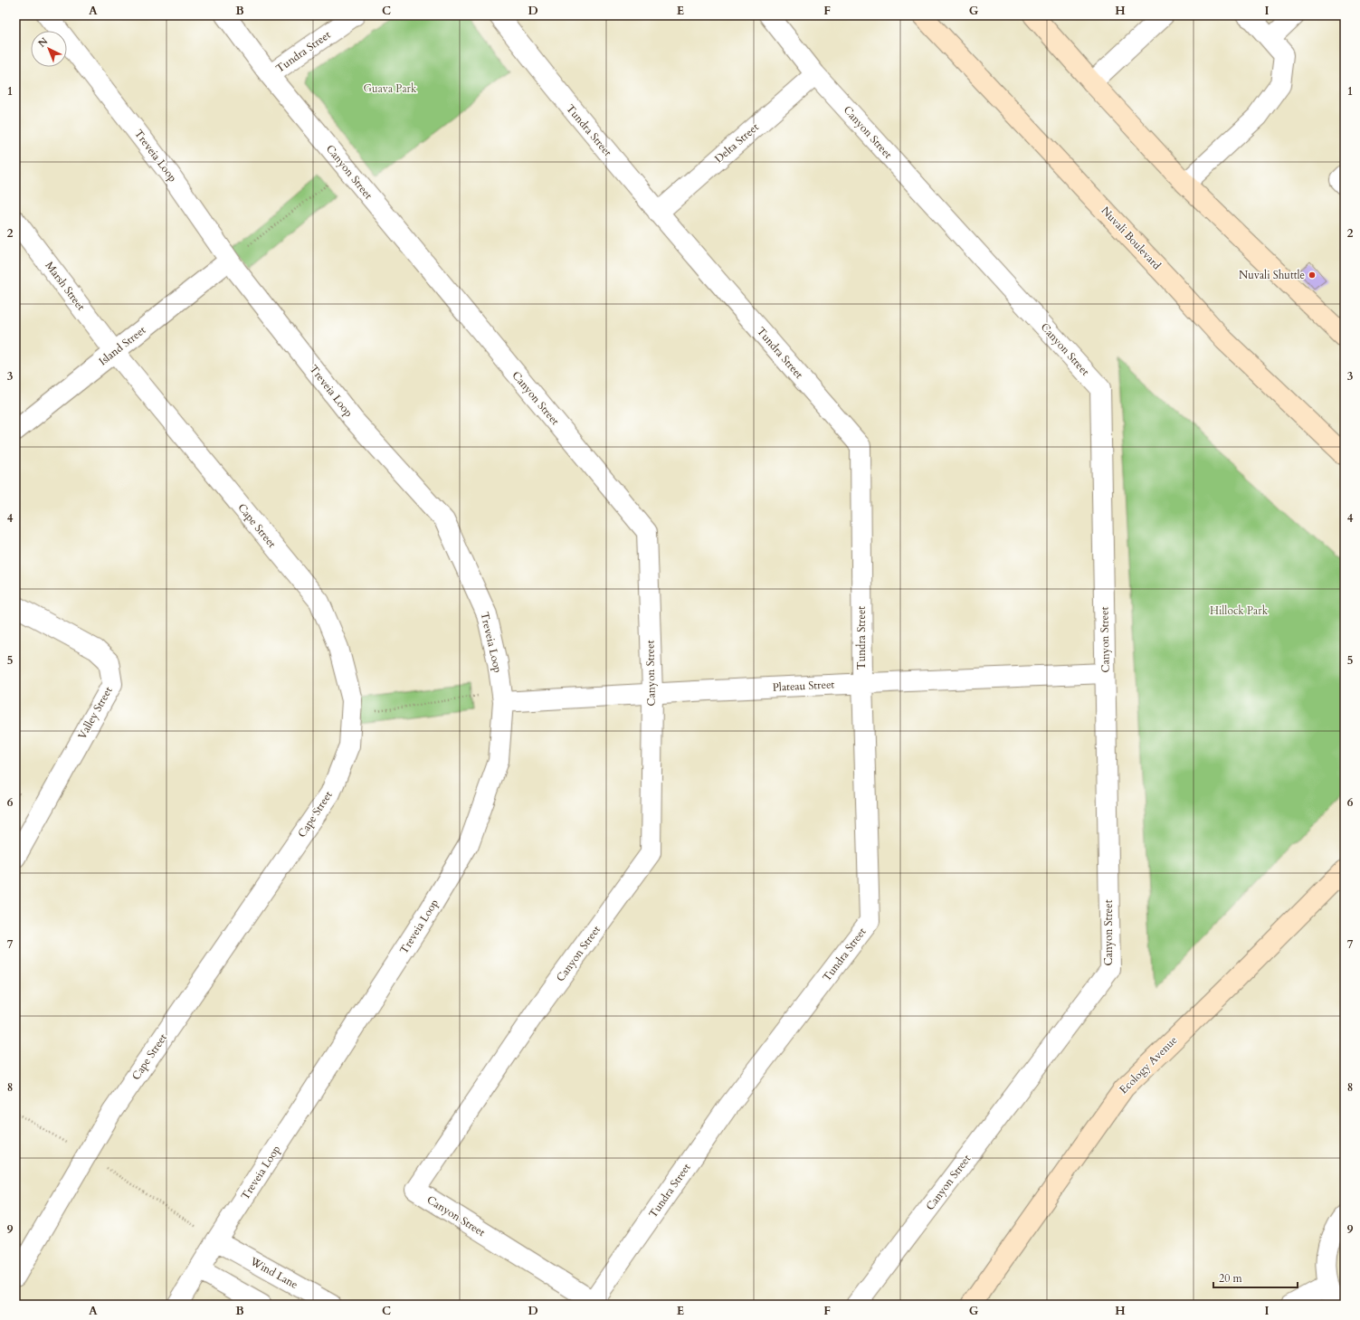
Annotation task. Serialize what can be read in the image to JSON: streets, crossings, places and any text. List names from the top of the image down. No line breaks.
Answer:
{"streets":{"street":["Tundra Street","Canyon Street","Delta Street","Treveia Loop","Nuvali Boulevard","Marsh Street","Island Street","Cape Street","Plateau Street","Valley Street","Ecology Avenue","Wind Lane"]},"crossings":[["Tundra Street","Canyon Street"],["Tundra Street","Delta Street"],["Tundra Street","Plateau Street"],["Canyon Street","Delta Street"],["Canyon Street","Plateau Street"],["Treveia Loop","Island Street"],["Treveia Loop","Plateau Street"],["Treveia Loop","Wind Lane"],["Marsh Street","Island Street"],["Marsh Street","Cape Street"],["Island Street","Cape Street"]],"parks":["Guava Park","Hillock Park"],"places":["Nuvali Shuttle"],"scale_bar":"20 m","north":"top left","grid":{"columns":["A","B","C","D","E","F","G","H","I"],"rows":["1","2","3","4","5","6","7","8","9"]}}
